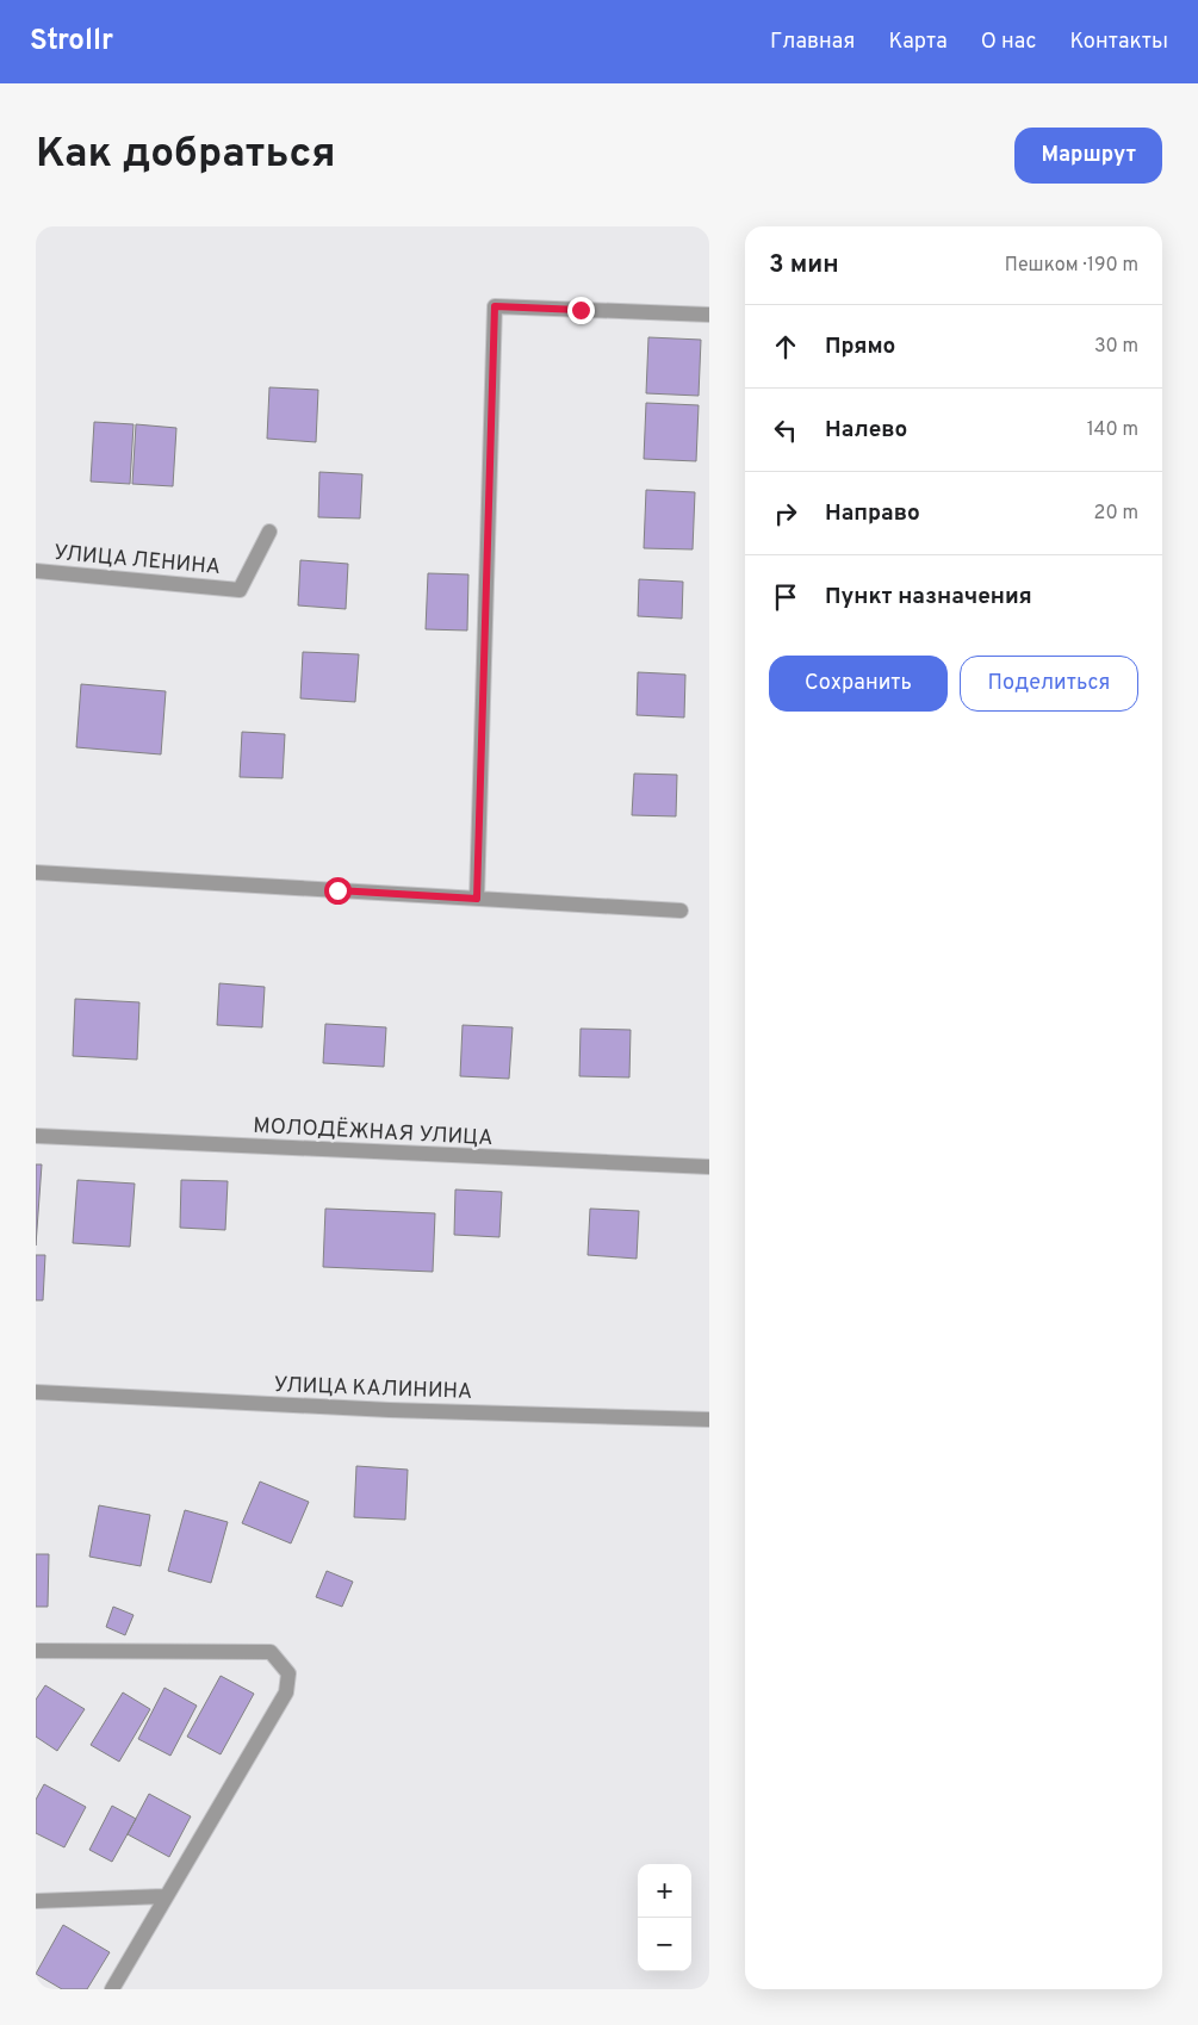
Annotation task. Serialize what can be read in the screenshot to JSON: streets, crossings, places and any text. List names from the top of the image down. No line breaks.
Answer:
{"streets":{"street":["УЛИЦА ЛЕНИНА","МОЛОДЁЖНАЯ УЛИЦА","УЛИЦА КАЛИНИНА"]},"page":{"header":"Strollr","nav":["Главная","Карта","О нас","Контакты"],"buttons":["Маршрут",["Сохранить","Поделиться"]],"title":"Как добраться","heading":["3 мин","Пешком · 190 m"],"list":[["Прямо","30 m"],["Налево","140 m"],["Направо","20 m"],"Пункт назначения"],"map_buttons":["+","−"]}}
